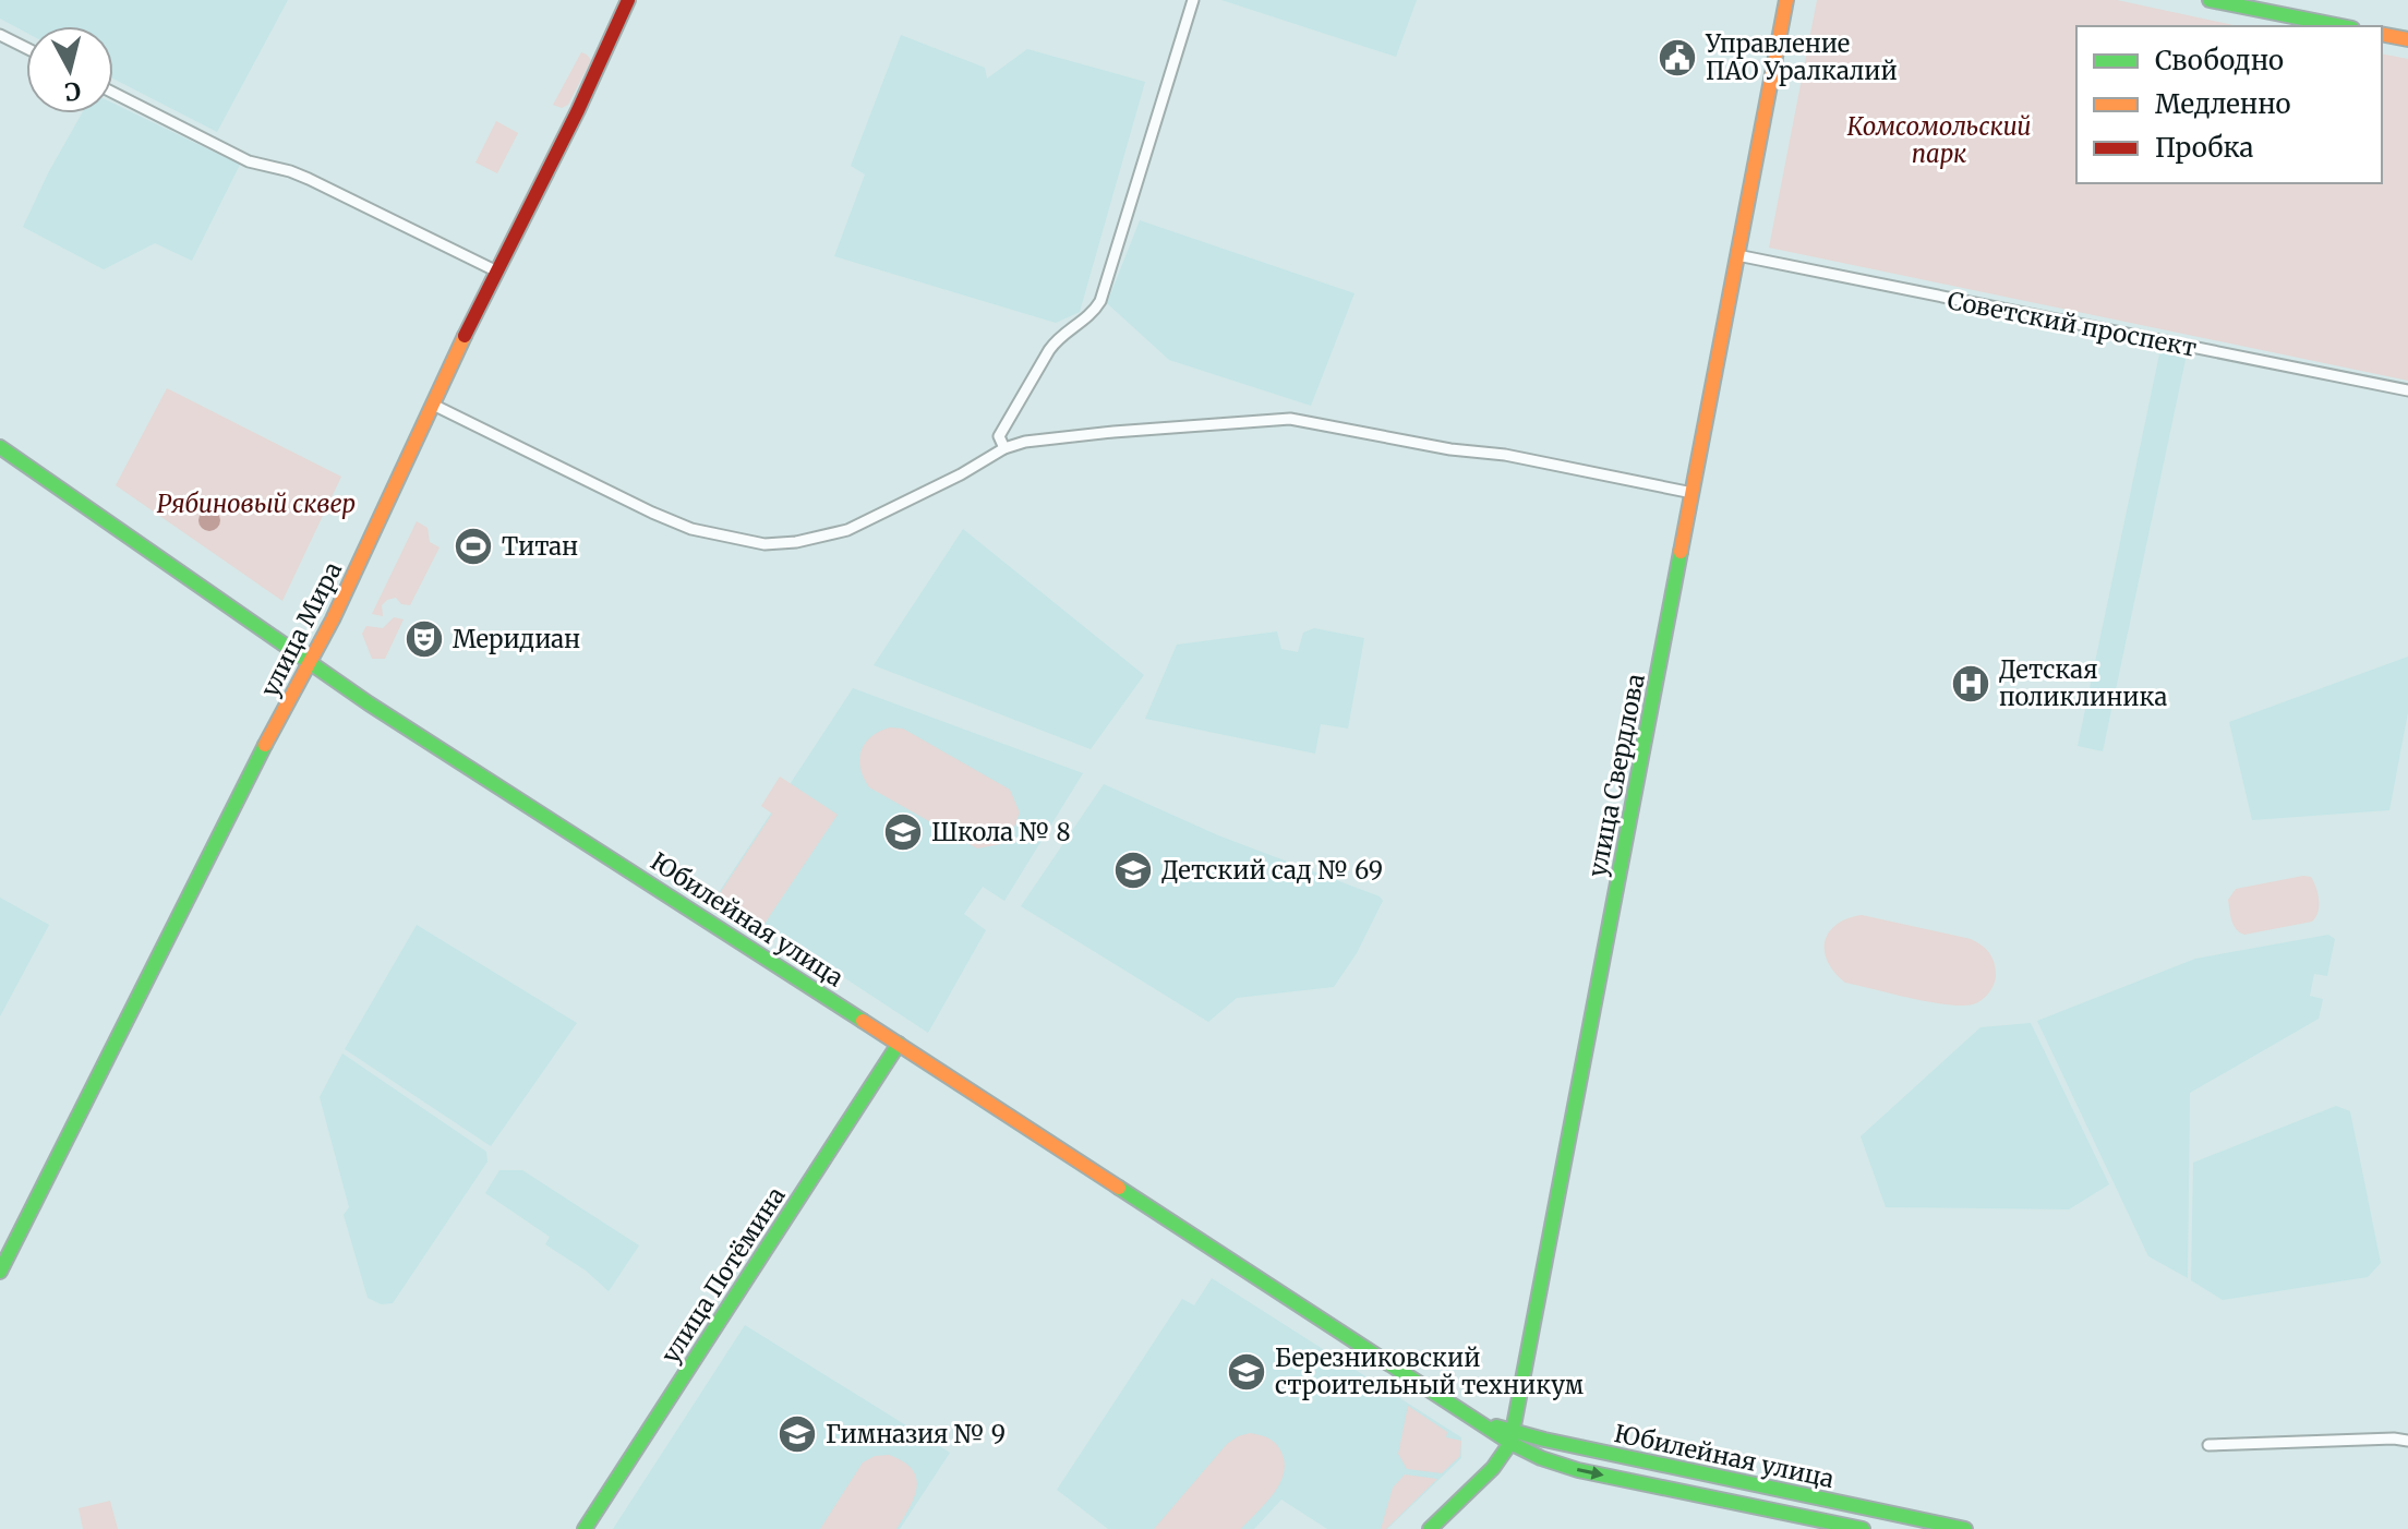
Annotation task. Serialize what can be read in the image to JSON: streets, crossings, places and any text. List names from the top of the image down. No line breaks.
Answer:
{"streets":{"main road":["улица Мира","улица Свердлова","Юбилейная улица","улица Потёмина"],"street":["Советский проспект"]},"crossings":[["Советский проспект","улица Свердлова"],["улица Мира","Юбилейная улица"],["улица Свердлова","Юбилейная улица"],["Юбилейная улица","улица Потёмина"]],"parks":["Комсомольский парк","Рябиновый сквер"],"places":{"public building":["Управление ПАО Уралкалий"],"sports":["Титан"],"theatre":["Меридиан"],"hospital":["Детская поликлиника"],"school or university":["Школа № 8","Детский сад № 69","Березниковский строительный техникум","Гимназия № 9"]},"legend":["Свободно","Медленно","Пробка"],"north":"bottom"}
